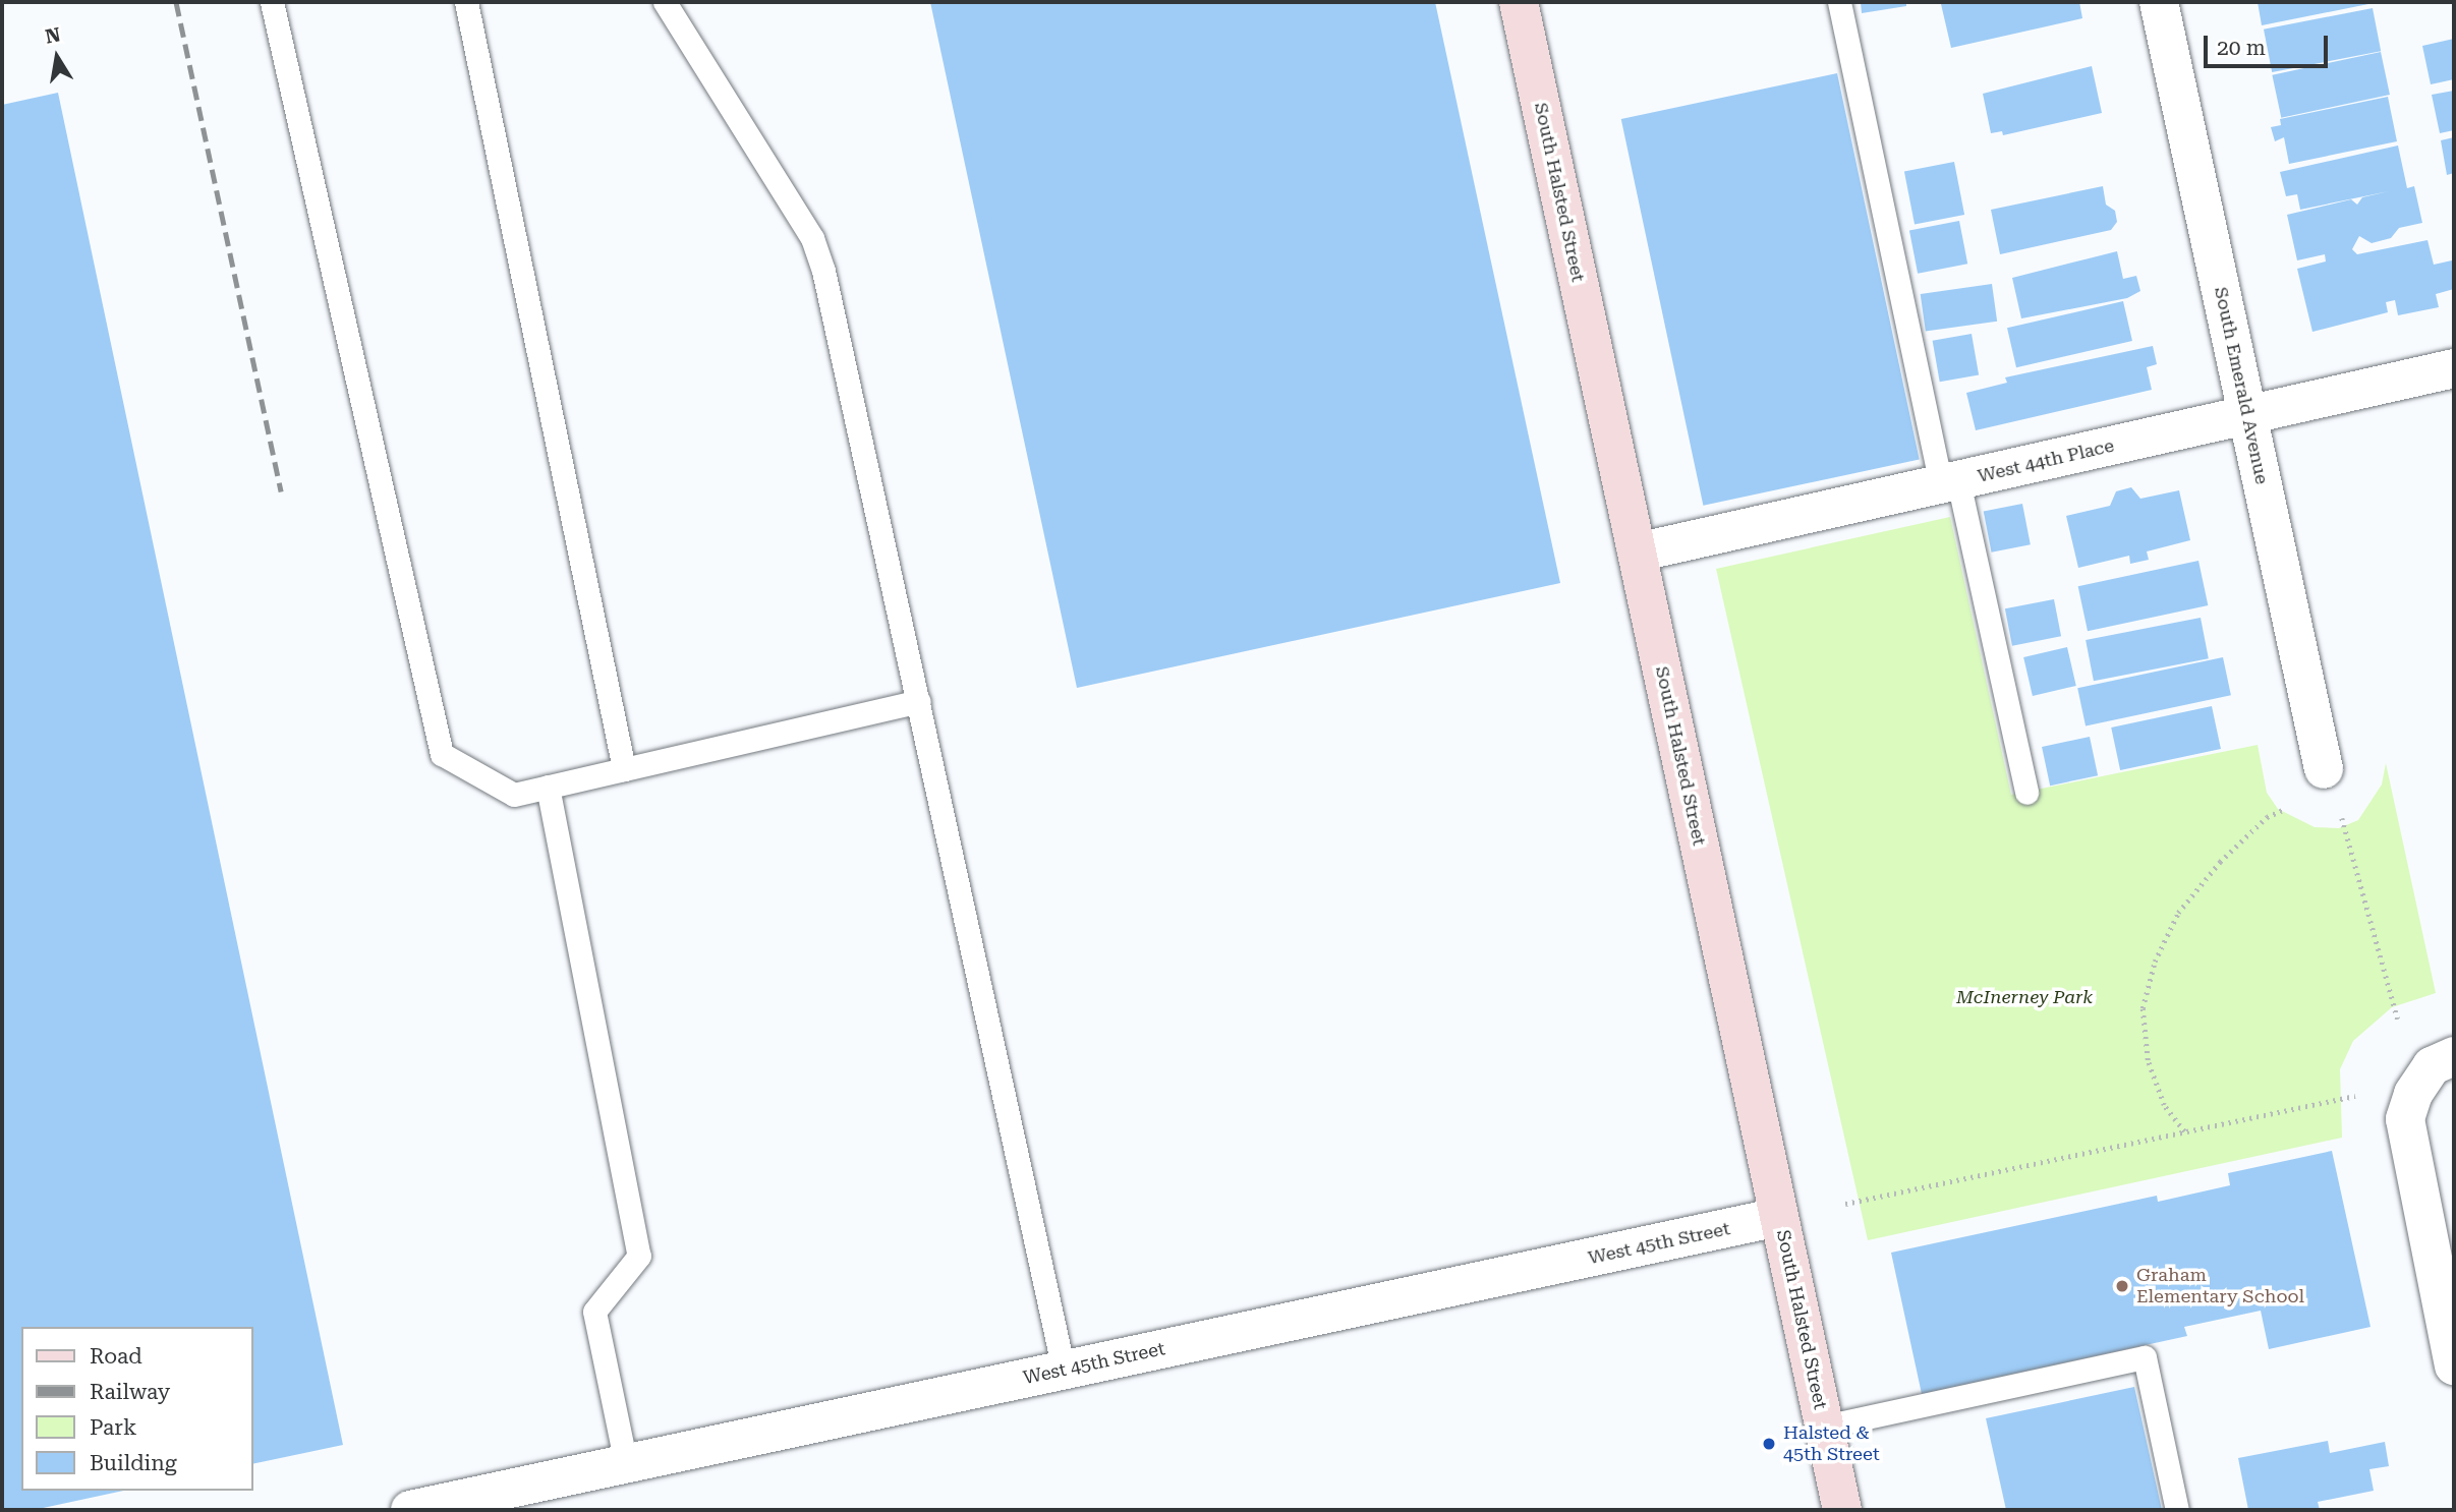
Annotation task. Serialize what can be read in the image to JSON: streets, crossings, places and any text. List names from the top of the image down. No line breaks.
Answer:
{"streets":{"main road":["South Halsted Street"],"street":["South Emerald Avenue","West 44th Place","West 45th Street"]},"crossings":[["South Halsted Street","West 44th Place"],["South Halsted Street","West 45th Street"],["South Emerald Avenue","West 44th Place"]],"parks":["McInerney Park"],"places":["Graham Elementary School","Halsted & 45th Street"],"legend":["Road","Railway","Park","Building"],"scale_bar":"20 m","north":"top"}
